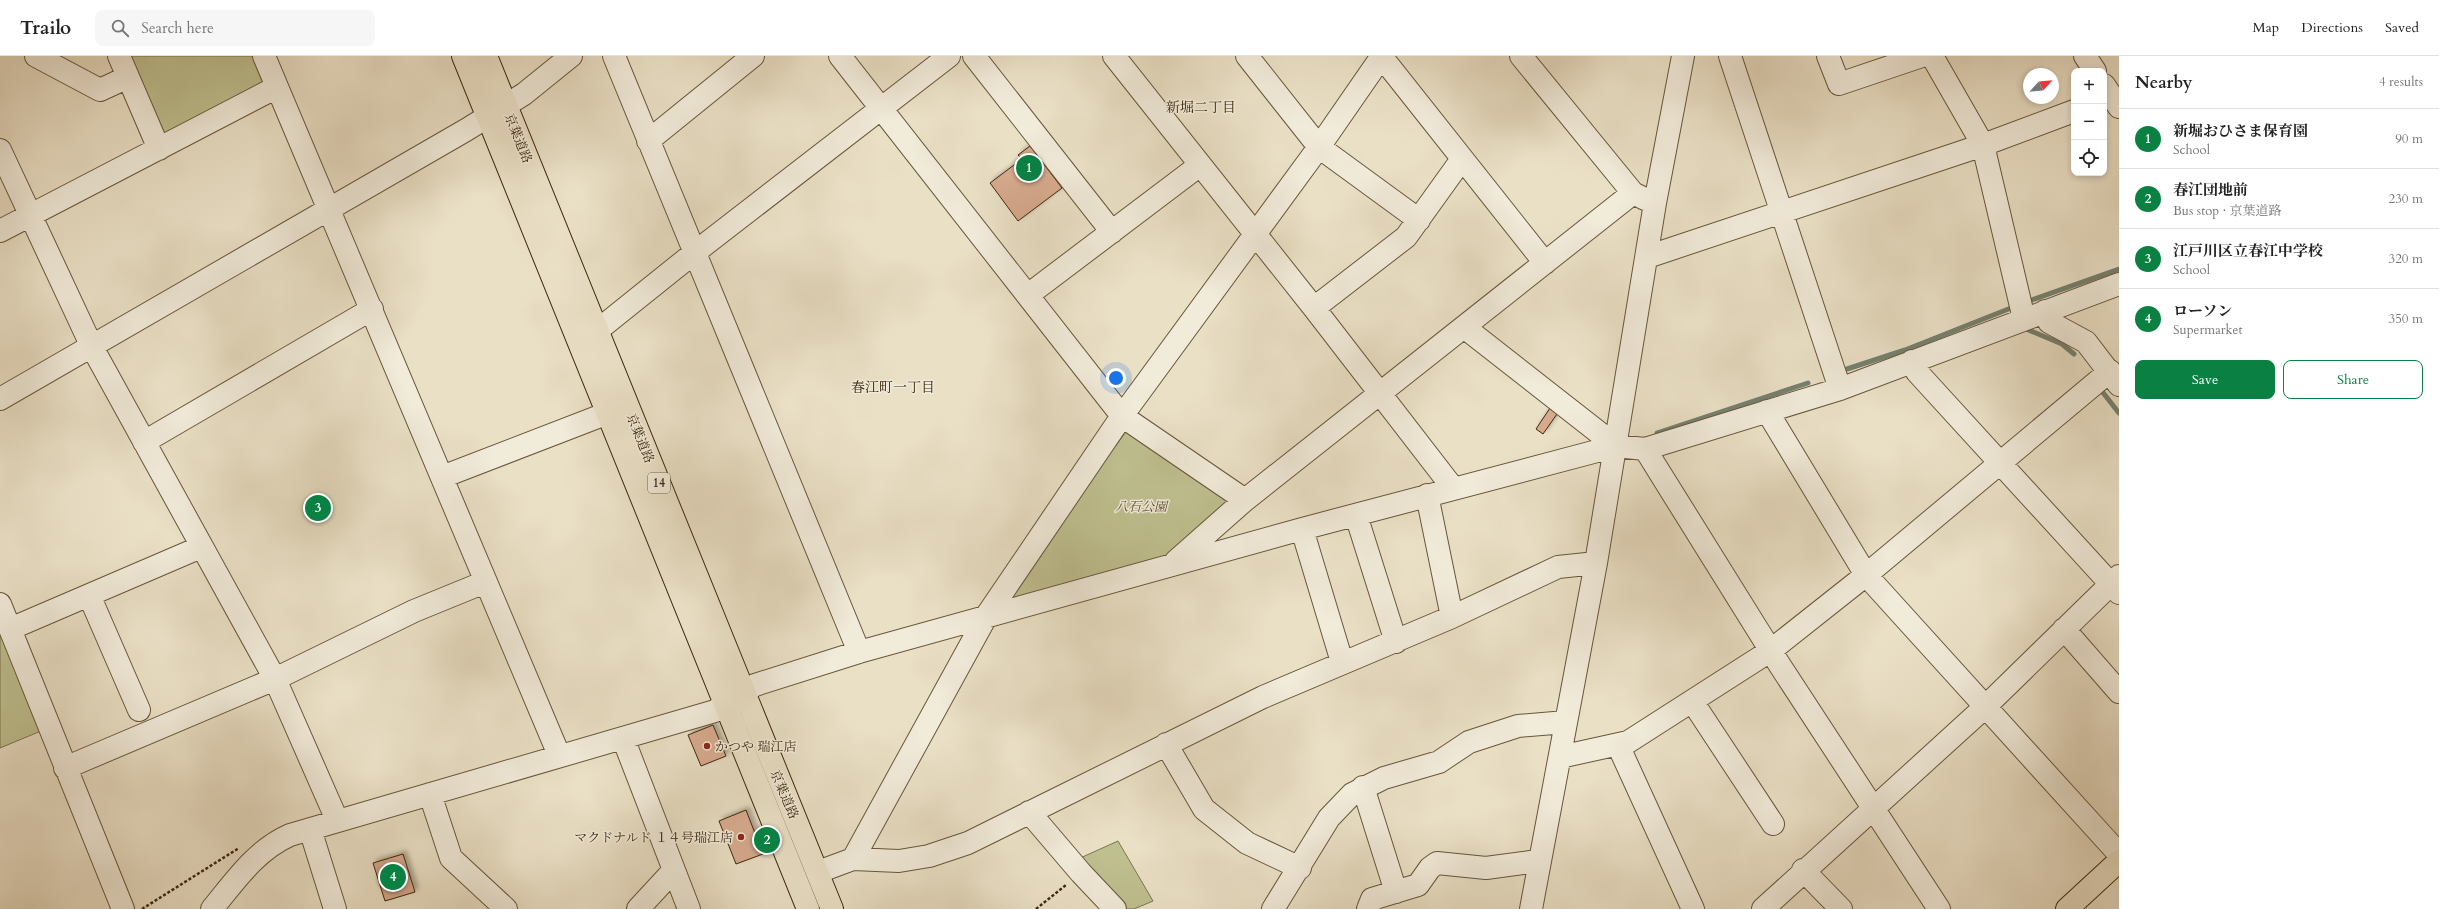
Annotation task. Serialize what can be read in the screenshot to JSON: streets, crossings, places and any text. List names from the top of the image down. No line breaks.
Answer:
{"streets":{"main road":["京葉道路","14"]},"districts":["新堀二丁目","春江町一丁目"],"parks":["八石公園"],"places":["かつや 瑞江店","マクドナルド １４号瑞江店"],"north":"top right","page":{"header":"Trailo","search":"Search here","nav":["Map","Directions","Saved"],"heading":["Nearby","4 results"],"map_buttons":["+","−"],"list":[{"mark":"1","name":"新堀おひさま保育園","note":"School","value":"90 m"},{"mark":"2","name":"春江団地前","note":"Bus stop · 京葉道路","value":"230 m"},{"mark":"3","name":"江戸川区立春江中学校","note":"School","value":"320 m"},{"mark":"4","name":"ローソン","note":"Supermarket","value":"350 m"}],"pins":["1","3","2","4"],"buttons":["Save","Share"]}}
